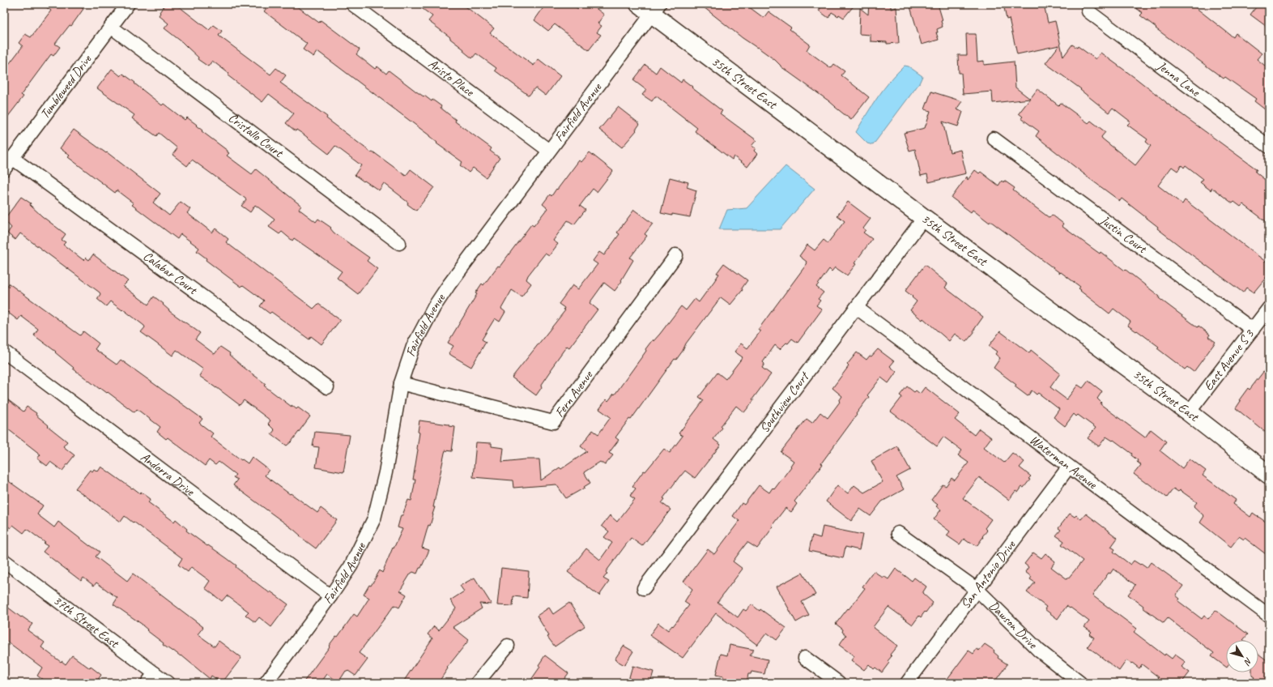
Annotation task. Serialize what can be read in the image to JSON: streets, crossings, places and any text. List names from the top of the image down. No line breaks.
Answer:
{"streets":{"street":["Aristo Place","Jenna Lane","35th Street East","Tumbleweed Drive","Fairfield Avenue","Cristallo Court","Justin Court","Calabar Court","East Avenue S 3","Fern Avenue","Southview Court","Waterman Avenue","Andorra Drive","San Antonio Drive","37th Street East","Dawson Drive"]},"crossings":[["Aristo Place","Fairfield Avenue"],["35th Street East","Fairfield Avenue"],["35th Street East","East Avenue S 3"],["35th Street East","Southview Court"],["Tumbleweed Drive","Cristallo Court"],["Tumbleweed Drive","Calabar Court"],["Fairfield Avenue","Fern Avenue"],["Fairfield Avenue","Andorra Drive"],["Justin Court","East Avenue S 3"],["Southview Court","Waterman Avenue"],["Waterman Avenue","San Antonio Drive"],["San Antonio Drive","Dawson Drive"]],"north":"bottom right"}
